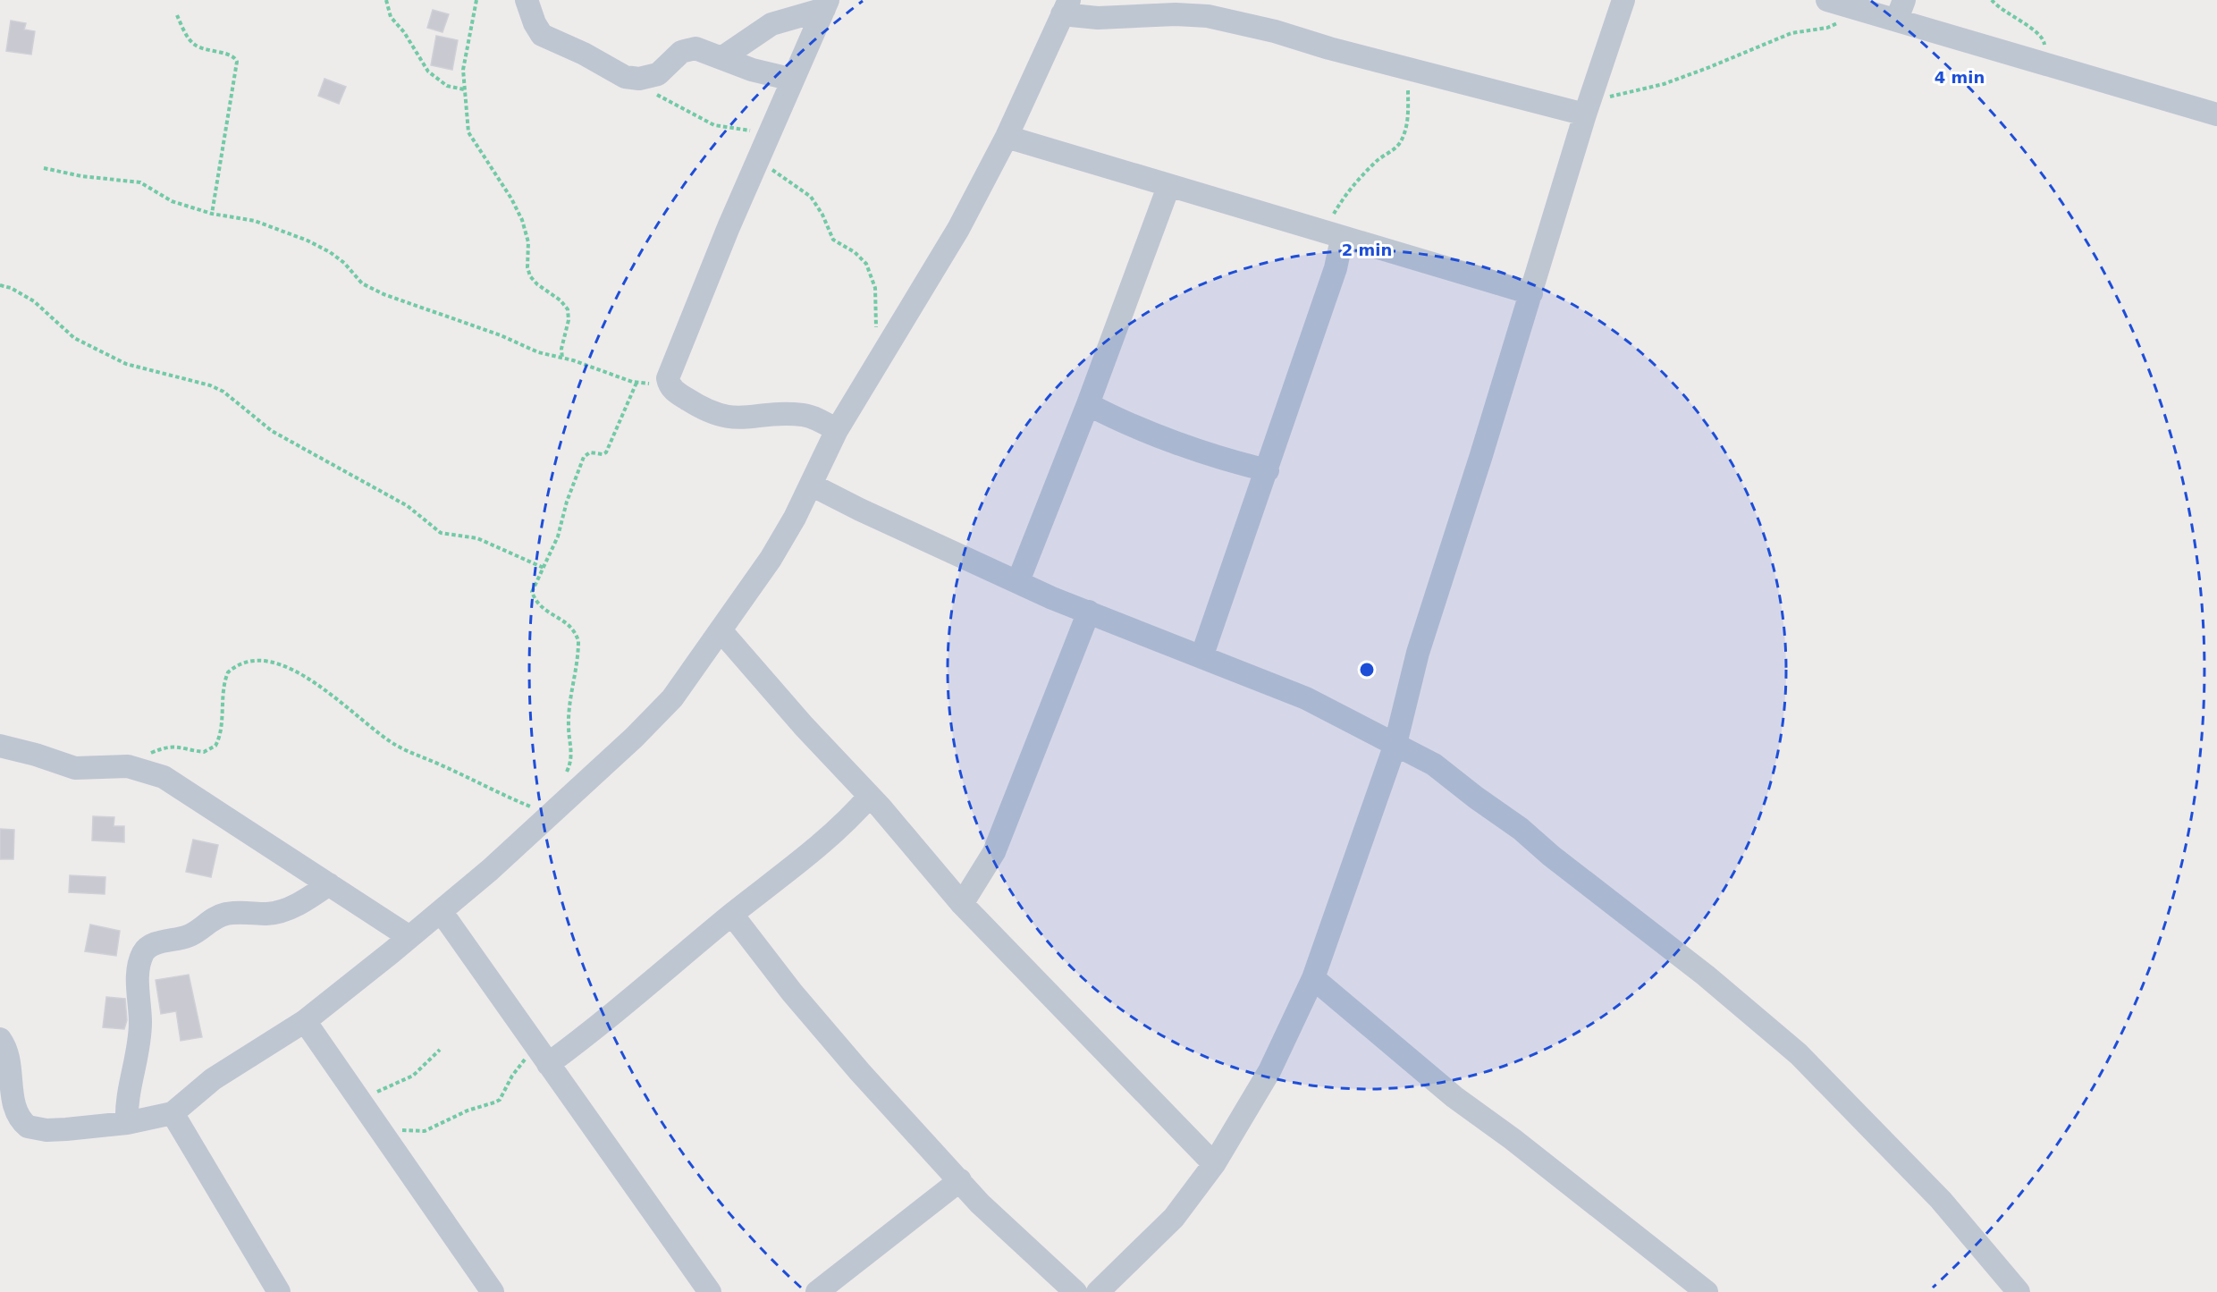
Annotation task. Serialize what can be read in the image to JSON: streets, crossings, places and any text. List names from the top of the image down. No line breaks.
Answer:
{"rings":["4 min","2 min"]}
